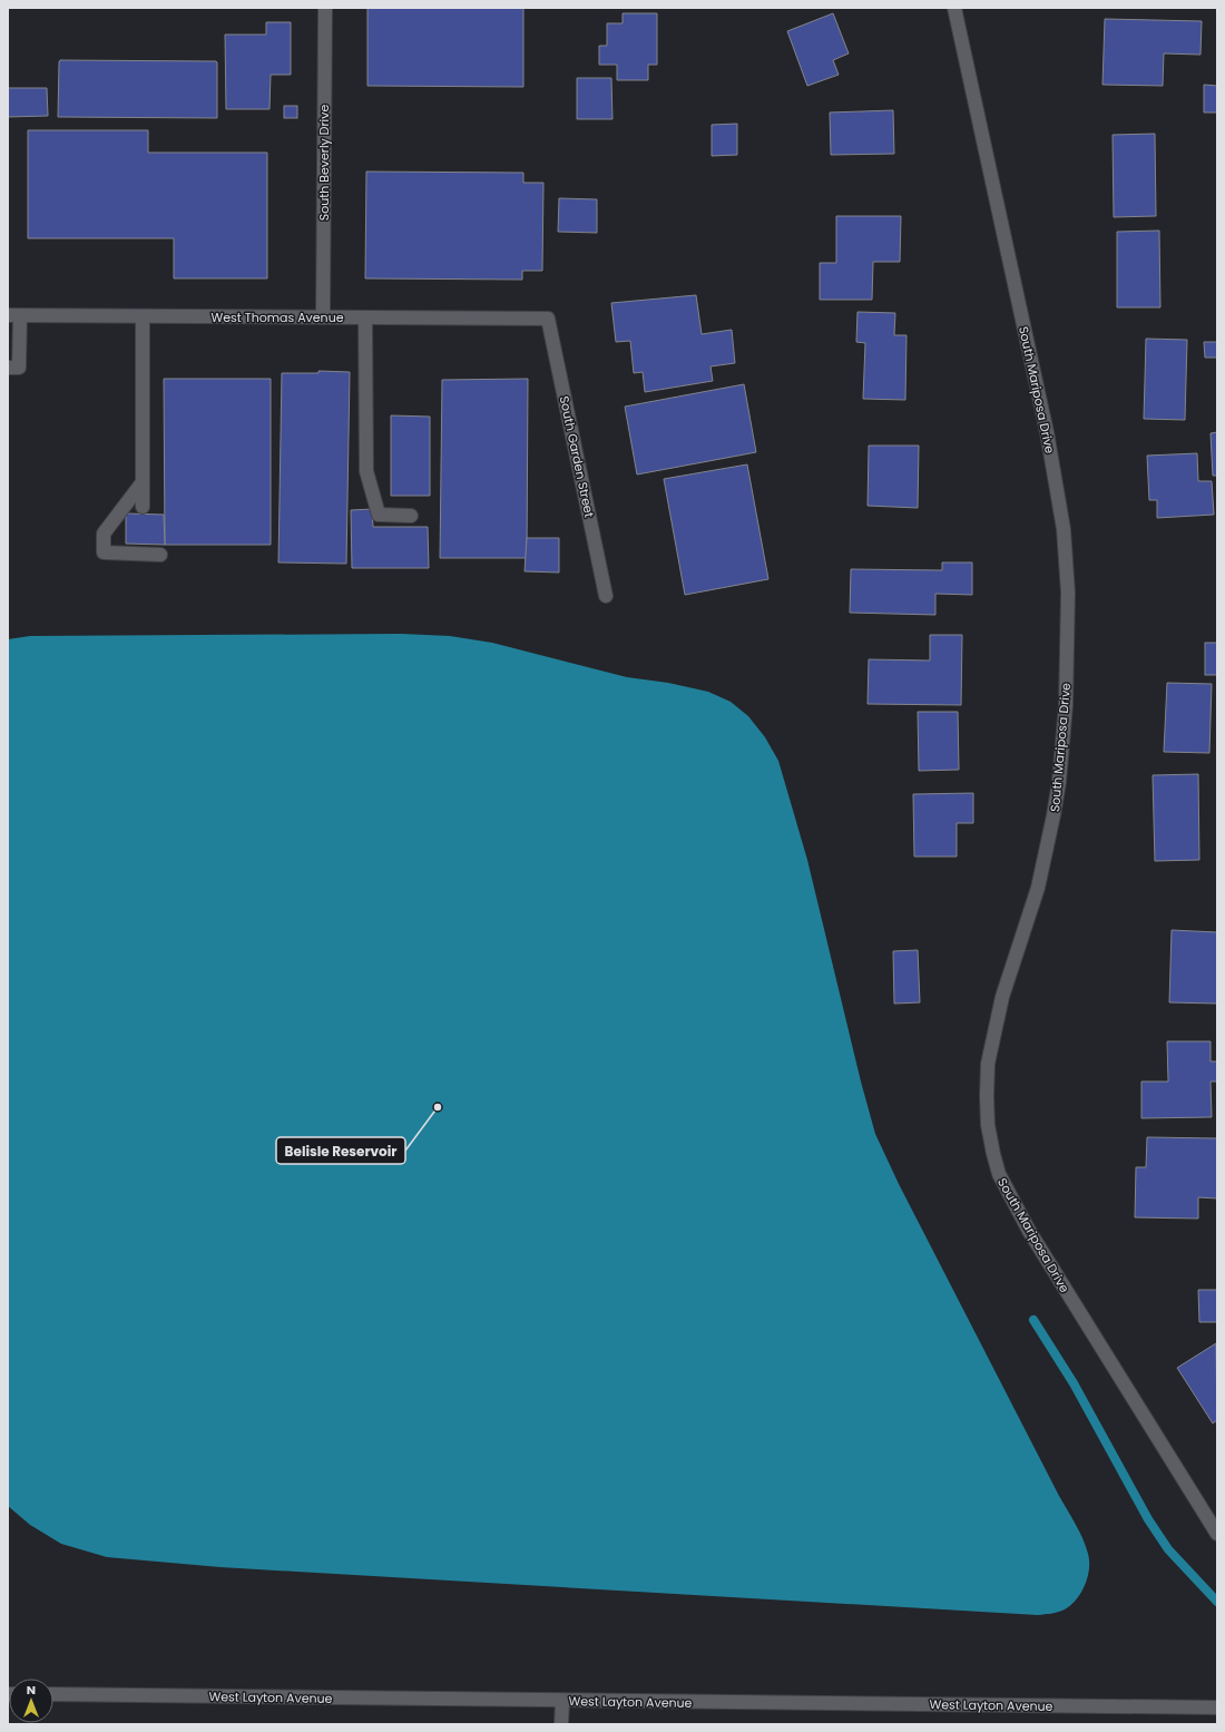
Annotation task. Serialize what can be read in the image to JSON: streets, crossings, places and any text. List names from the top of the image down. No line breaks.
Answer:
{"streets":{"street":["South Beverly Drive","West Thomas Avenue","South Mariposa Drive","South Garden Street","West Layton Avenue"]},"crossings":[["South Beverly Drive","West Thomas Avenue"],["West Thomas Avenue","South Garden Street"]],"places":["Belisle Reservoir"],"north":"top"}
